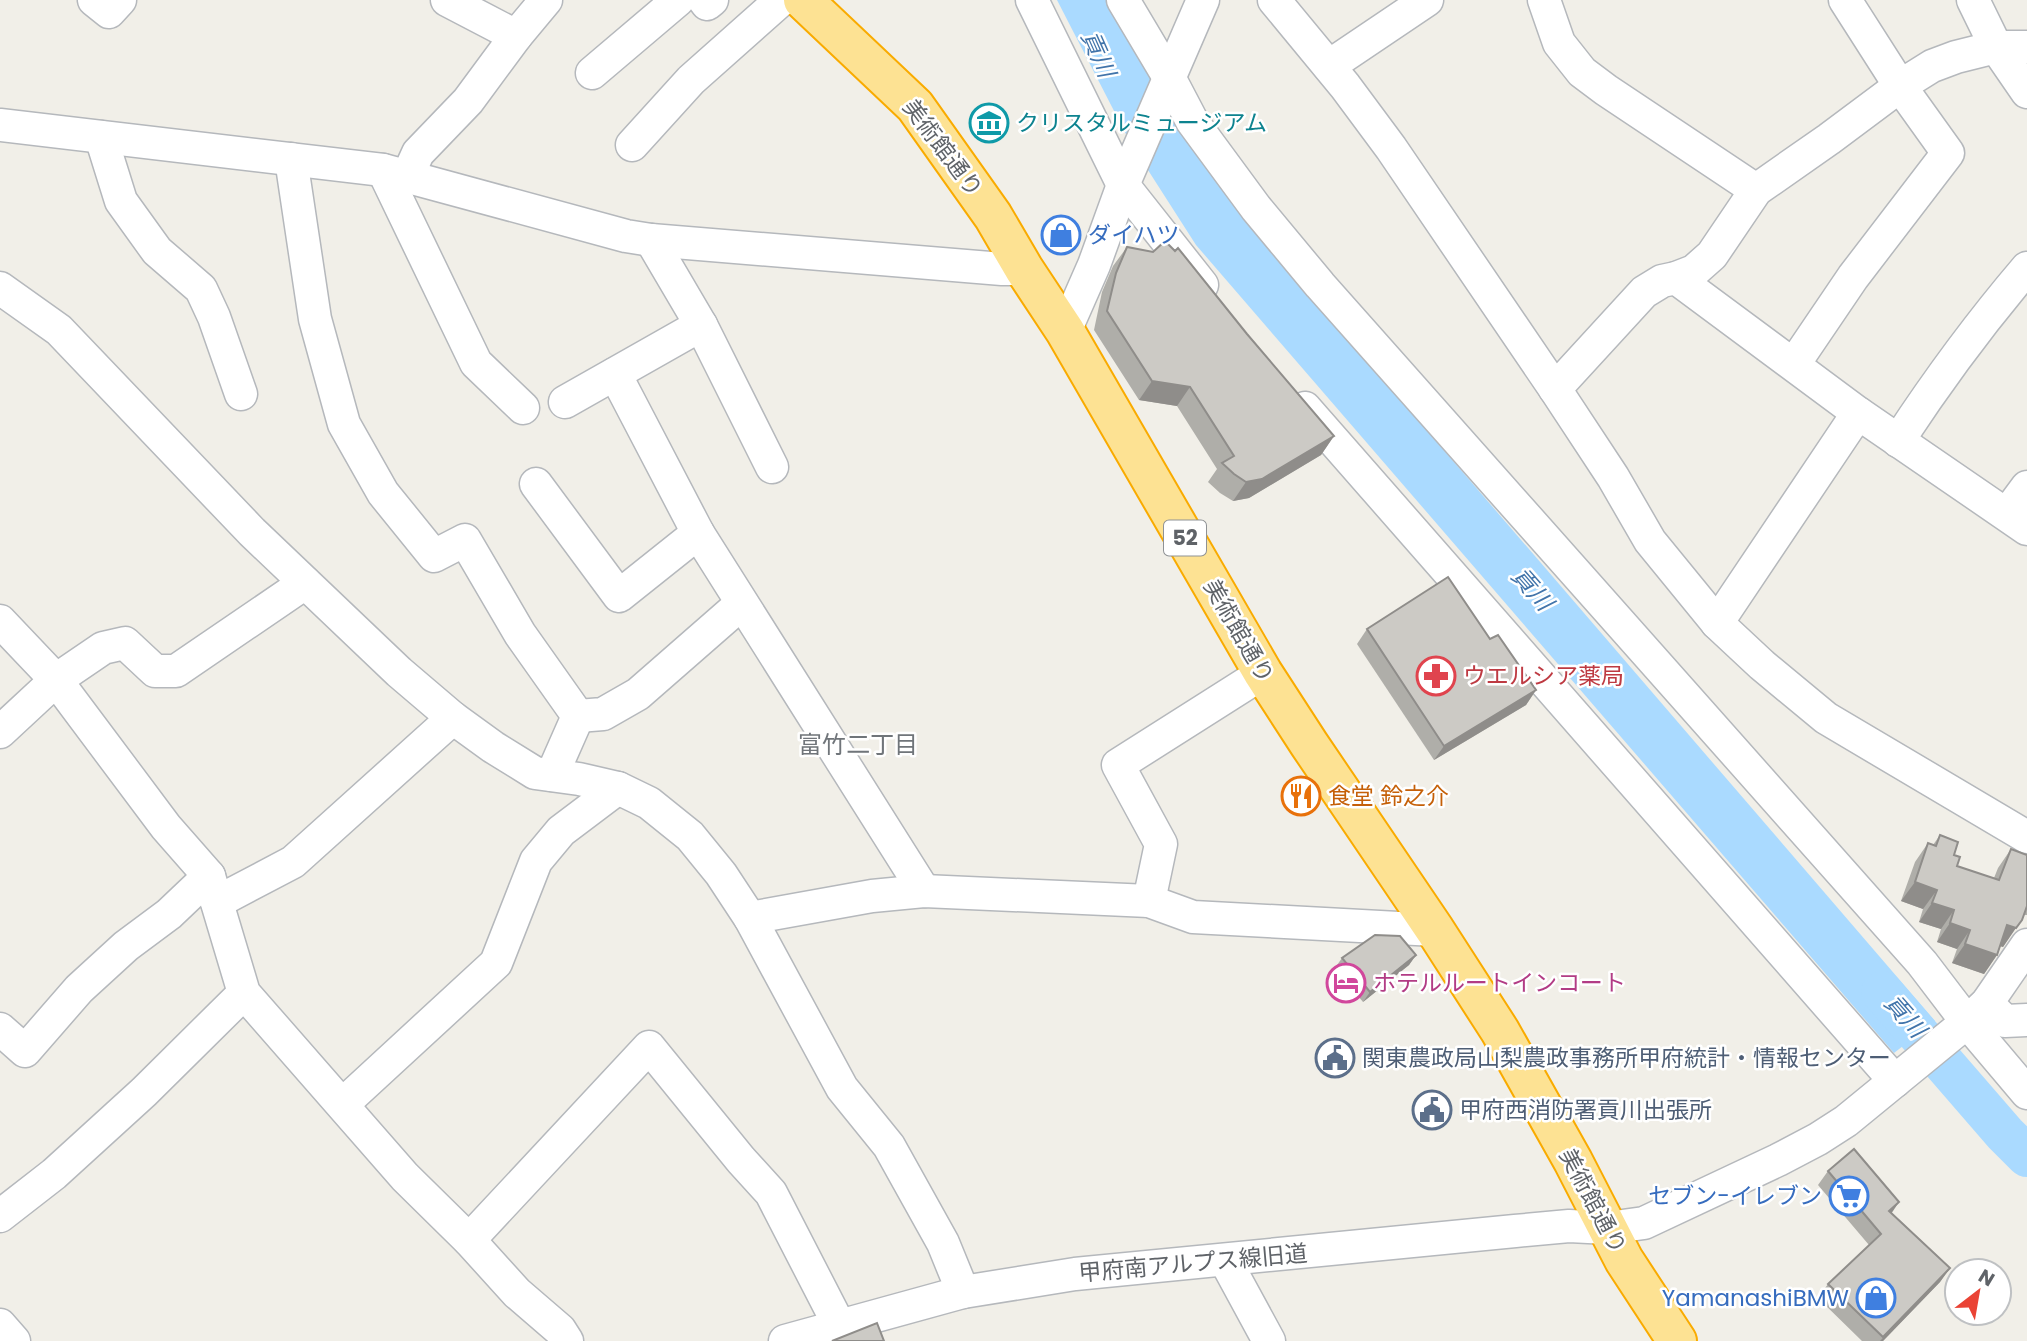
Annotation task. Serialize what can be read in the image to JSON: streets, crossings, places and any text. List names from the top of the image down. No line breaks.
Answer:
{"streets":{"highway":["美術館通り","52"],"street":["甲府南アルプス線旧道"]},"crossings":[["美術館通り","甲府南アルプス線旧道"]],"districts":["富竹二丁目"],"water":["貢川"],"places":{"museum":["クリスタルミュージアム"],"shop":["ダイハツ","YamanashiBMW"],"pharmacy":["ウエルシア薬局"],"restaurant":["食堂 鈴之介"],"hotel":["ホテルルートインコート"],"public building":["関東農政局山梨農政事務所甲府統計・情報センター","甲府西消防署貢川出張所"],"supermarket":["セブン-イレブン"]},"north":"top right"}
